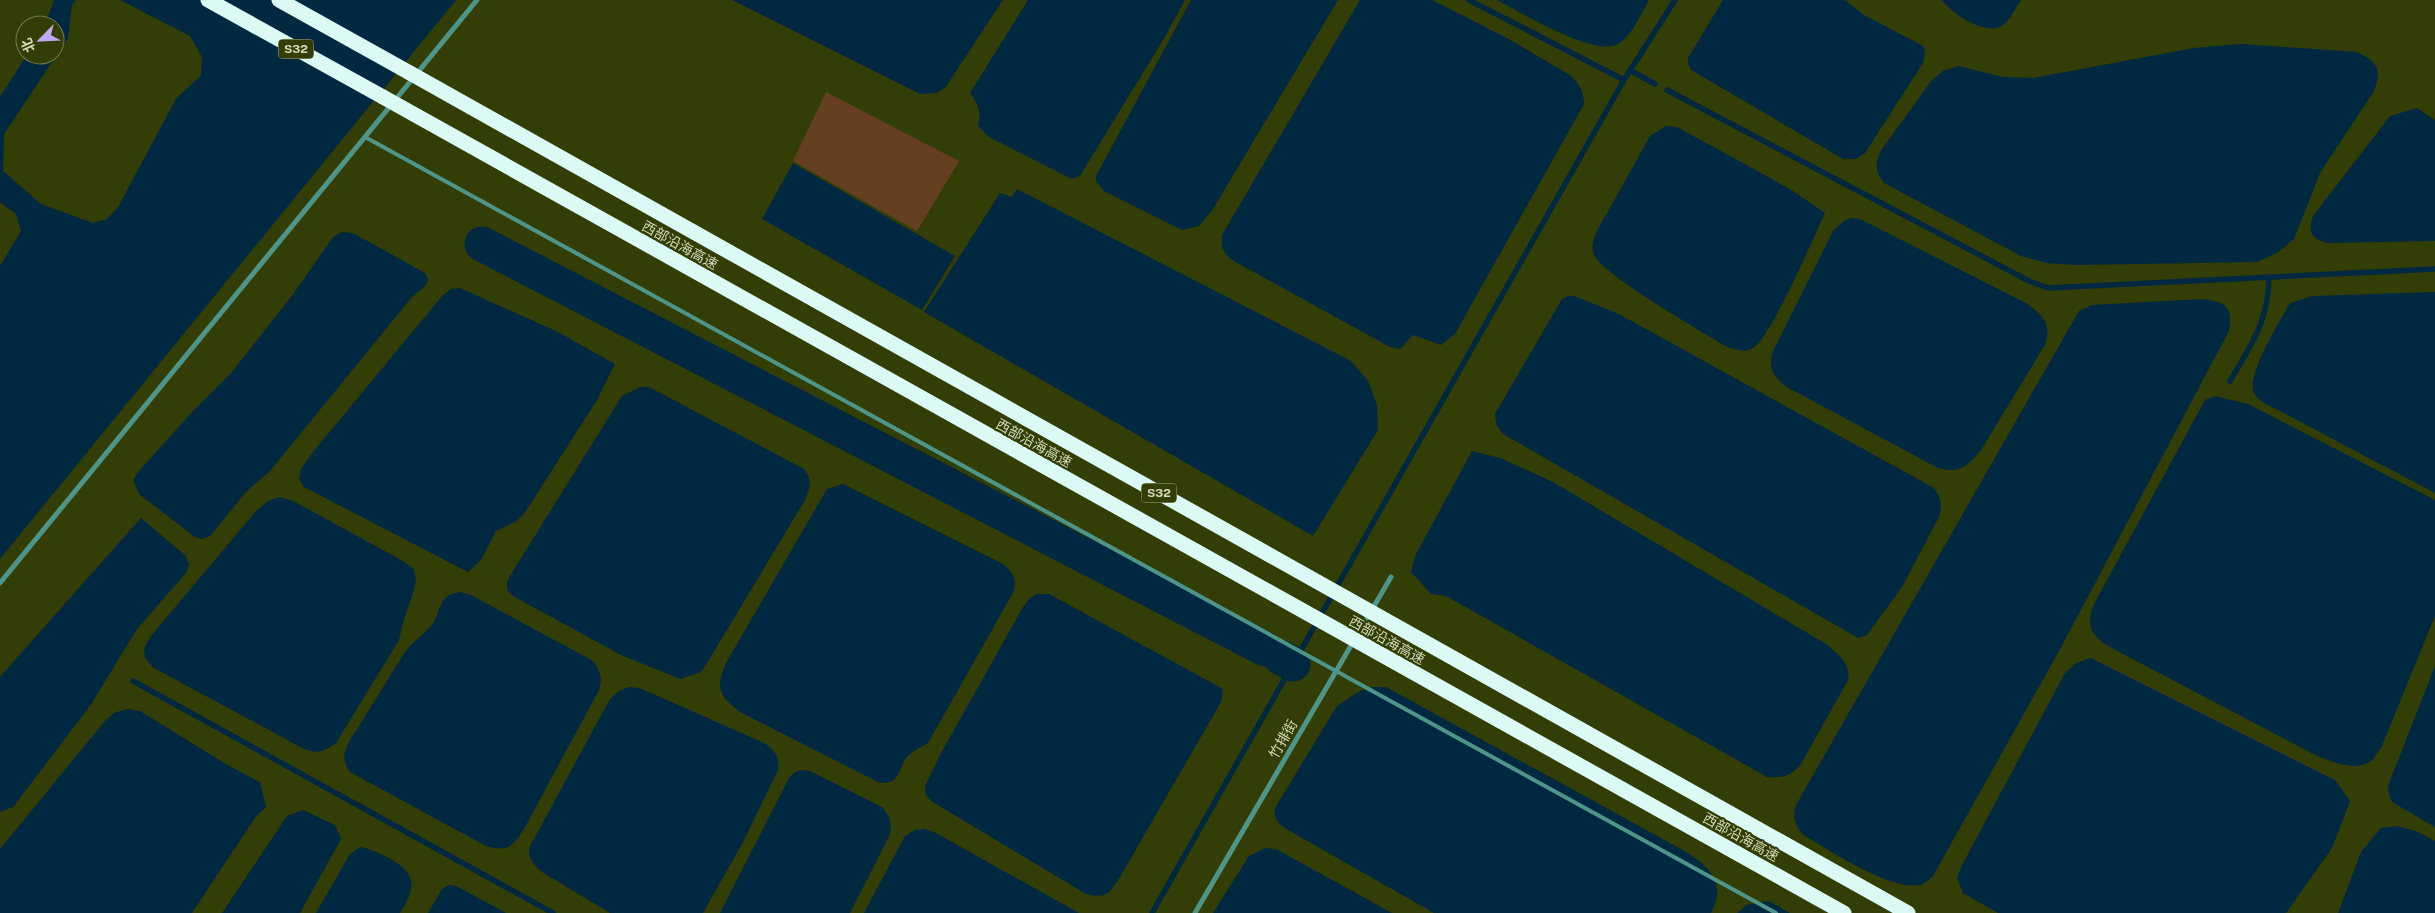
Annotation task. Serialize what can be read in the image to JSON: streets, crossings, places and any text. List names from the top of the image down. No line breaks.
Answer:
{"streets":{"highway":["S32","西部沿海高速"],"street":["竹排街"]},"north":"bottom left"}
